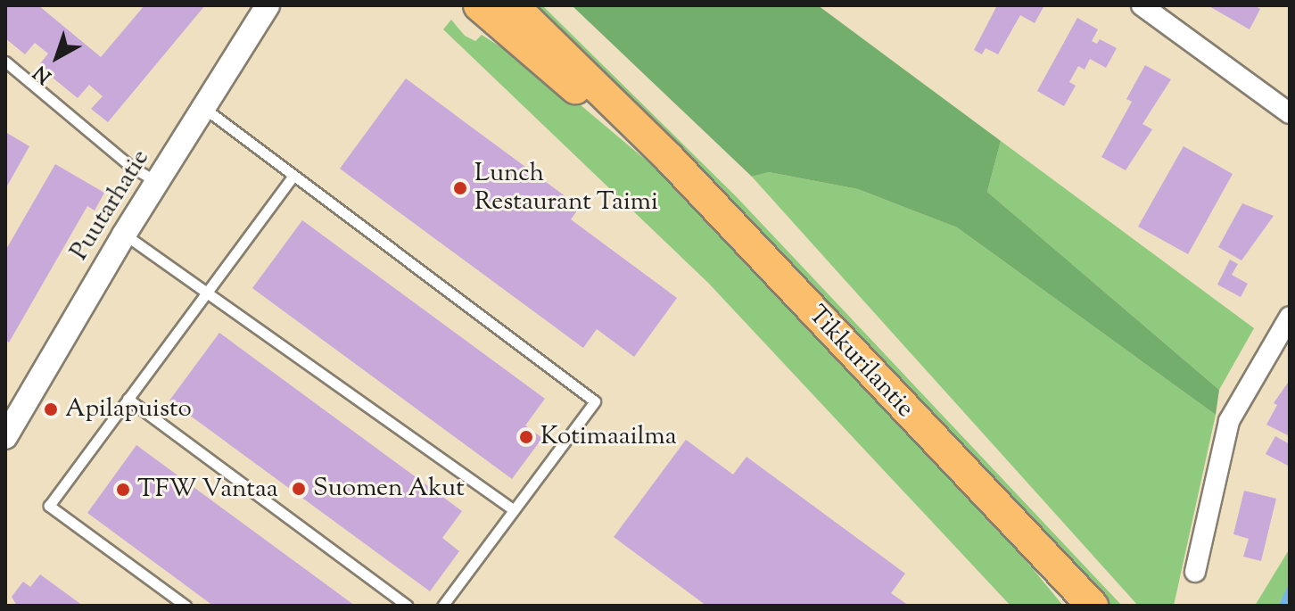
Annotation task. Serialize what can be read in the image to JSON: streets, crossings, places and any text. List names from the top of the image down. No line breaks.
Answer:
{"streets":{"main road":["Tikkurilantie"],"street":["Puutarhatie"]},"places":["Lunch Restaurant Taimi","Apilapuisto","Kotimaailma","Suomen Akut","TFW Vantaa"],"north":"bottom left"}
